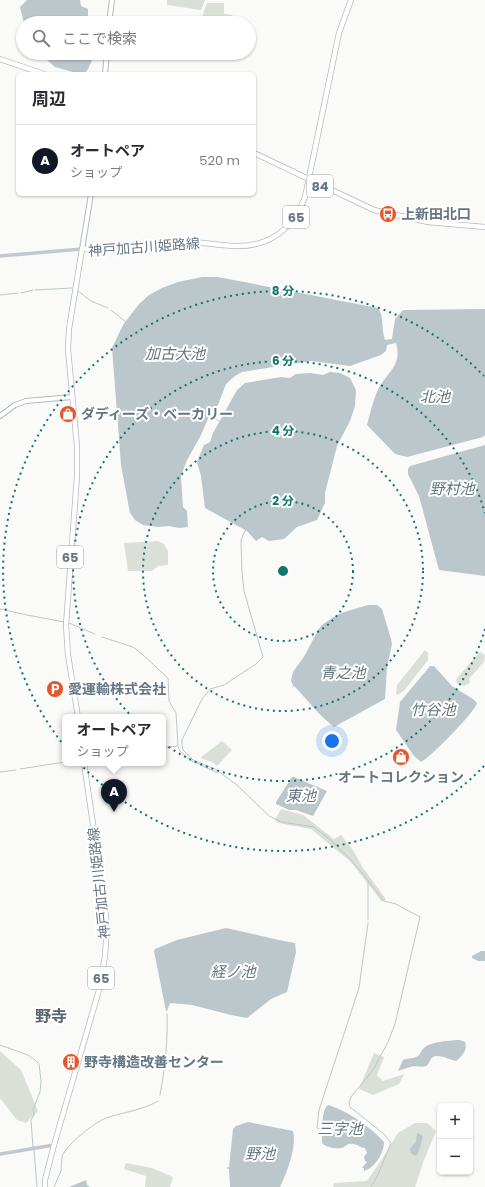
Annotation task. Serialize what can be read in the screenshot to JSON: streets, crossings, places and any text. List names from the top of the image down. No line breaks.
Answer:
{"streets":{"main road":["84","65","神戸加古川姫路線"]},"crossings":[["84","神戸加古川姫路線"]],"districts":["野寺"],"water":["加古大池","北池","野村池","青之池","竹谷池","東池","経ノ池","三字池","野池"],"places":{"bus stop":["上新田北口"],"shop":["ダディーズ・ベーカリー","オートコレクション"],"parking":["愛運輸株式会社"],"building":["野寺構造改善センター"]},"page":{"search":"ここで検索","heading":"周辺","list":[{"mark":"A","name":"オートペア","note":"ショップ","value":"520 m"}],"popup":["オートペア","ショップ"],"pins":"A","map_buttons":["+","−"]},"rings":["8 分","6 分","4 分","2 分"]}
